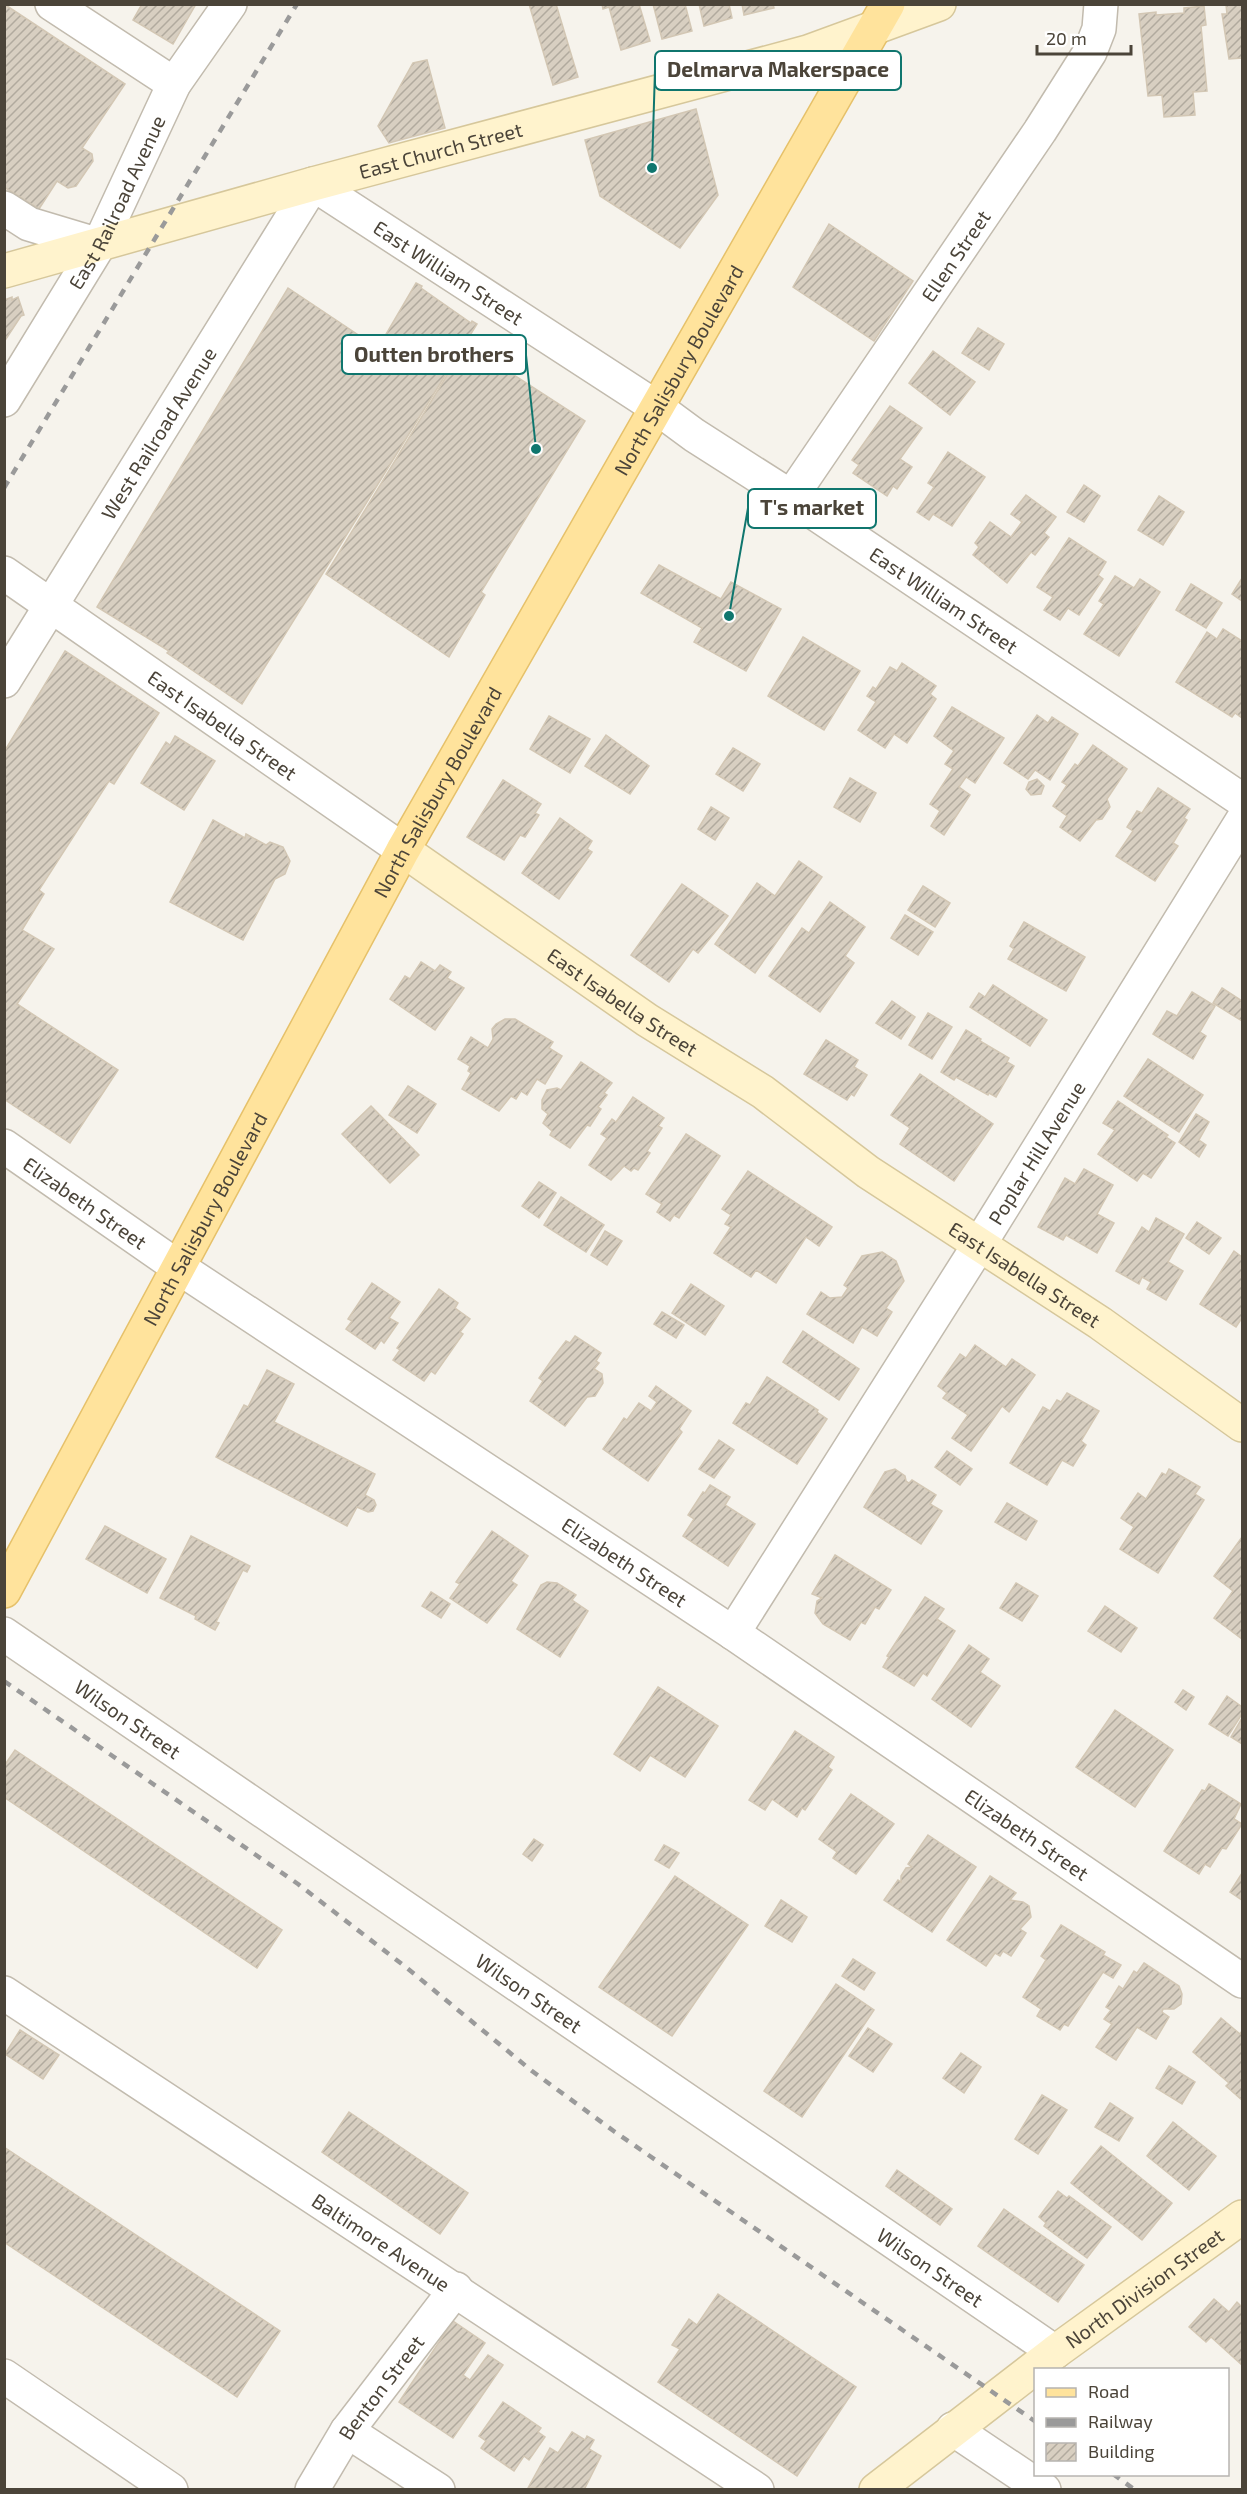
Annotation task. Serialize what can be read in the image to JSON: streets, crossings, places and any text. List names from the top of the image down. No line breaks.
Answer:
{"streets":{"main road":["North Salisbury Boulevard"],"street":["East Church Street","East Railroad Avenue","Ellen Street","East William Street","West Railroad Avenue","East Isabella Street","Poplar Hill Avenue","Elizabeth Street","Wilson Street","Baltimore Avenue","North Division Street","Benton Street"]},"crossings":[["East Church Street","East Railroad Avenue"],["East Church Street","East William Street"],["East Church Street","North Salisbury Boulevard"],["East Church Street","West Railroad Avenue"],["Ellen Street","East William Street"],["East William Street","North Salisbury Boulevard"],["East William Street","West Railroad Avenue"],["North Salisbury Boulevard","East Isabella Street"],["North Salisbury Boulevard","Elizabeth Street"],["West Railroad Avenue","East Isabella Street"],["East Isabella Street","Poplar Hill Avenue"],["Poplar Hill Avenue","Elizabeth Street"],["Wilson Street","North Division Street"],["Baltimore Avenue","Benton Street"]],"places":["Delmarva Makerspace","Outten brothers","T's market"],"legend":["Road","Railway","Building"],"scale_bar":"20 m"}
